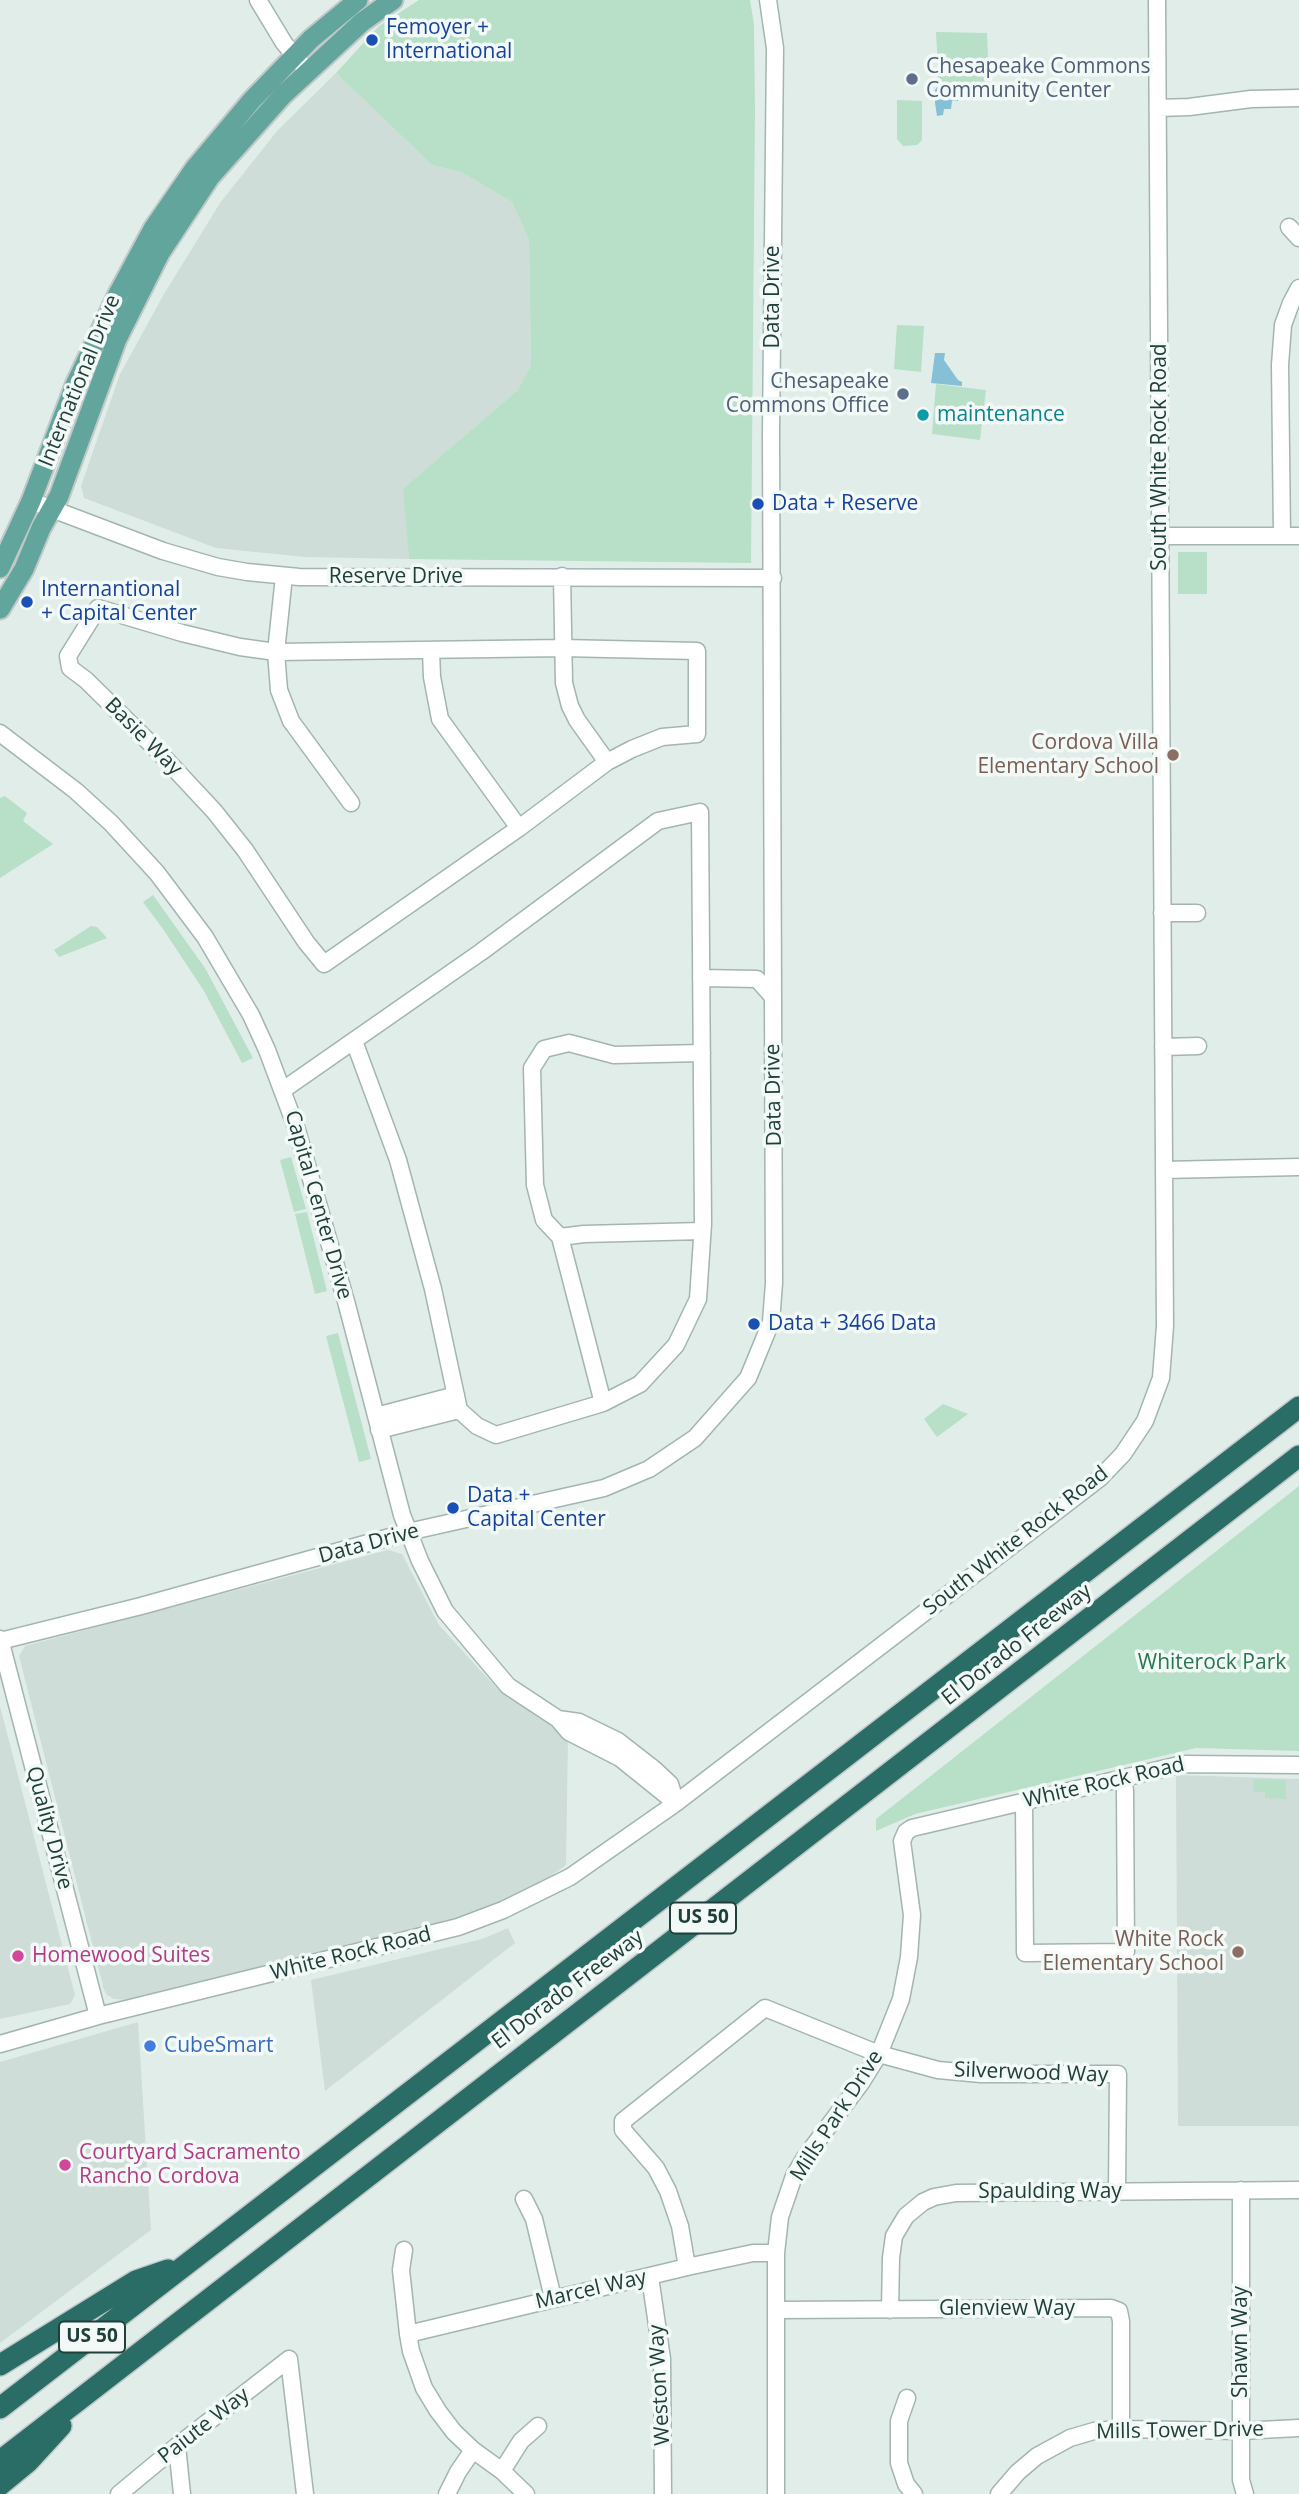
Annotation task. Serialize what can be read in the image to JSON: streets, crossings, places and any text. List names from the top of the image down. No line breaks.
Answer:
{"streets":{"highway":["El Dorado Freeway","US 50"],"main road":["International Drive"],"street":["Data Drive","South White Rock Road","Reserve Drive","Basie Way","Capital Center Drive","White Rock Road","Quality Drive","Silverwood Way","Mills Park Drive","Spaulding Way","Marcel Way","Glenview Way","Shawn Way","Weston Way","Paiute Way","Mills Tower Drive"]},"crossings":[["Data Drive","Reserve Drive"],["Data Drive","Capital Center Drive"],["Data Drive","Quality Drive"],["International Drive","Reserve Drive"],["South White Rock Road","Capital Center Drive"],["South White Rock Road","White Rock Road"],["Capital Center Drive","White Rock Road"],["White Rock Road","Quality Drive"],["White Rock Road","Mills Park Drive"],["Silverwood Way","Mills Park Drive"],["Silverwood Way","Spaulding Way"],["Silverwood Way","Marcel Way"],["Mills Park Drive","Marcel Way"],["Mills Park Drive","Glenview Way"],["Spaulding Way","Glenview Way"],["Spaulding Way","Shawn Way"],["Marcel Way","Weston Way"],["Glenview Way","Mills Tower Drive"],["Shawn Way","Mills Tower Drive"]],"parks":["Whiterock Park"],"places":["Femoyer + International","Chesapeake Commons Community Center","Chesapeake Commons Office","maintenance","Data + Reserve","Internantional + Capital Center","Cordova Villa Elementary School","Data + 3466 Data","Data + Capital Center","White Rock Elementary School","Homewood Suites","CubeSmart","Courtyard Sacramento Rancho Cordova"]}
